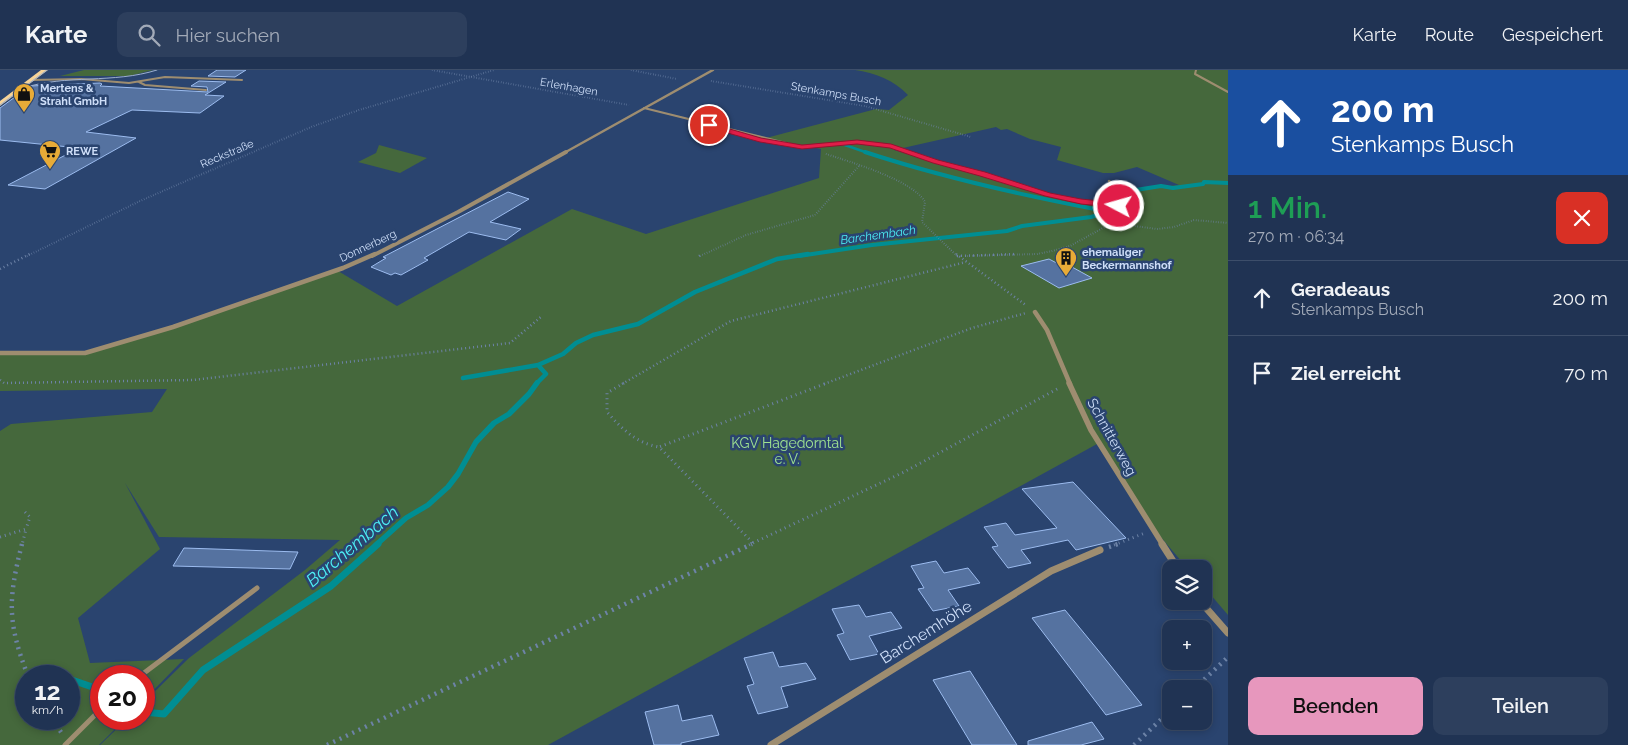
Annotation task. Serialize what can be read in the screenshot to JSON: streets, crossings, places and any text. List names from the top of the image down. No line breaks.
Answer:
{"streets":{"street":["Donnerberg","Schnitterweg","Barchemhöhe"],"path":["Erlenhagen","Stenkamps Busch","Reckstraße"]},"crossings":[["Erlenhagen","Reckstraße"],["Erlenhagen","Donnerberg"],["Stenkamps Busch","Donnerberg"]],"water":["Barchembach"],"parks":["KGV Hagedorntal e. V."],"places":{"shop":["Mertens & Strahl GmbH"],"supermarket":["REWE"],"building":["ehemaliger Beckermannshof"]},"page":{"header":"Karte","search":"Hier suchen","nav":["Karte","Route","Gespeichert"],"turn":["200 m","Stenkamps Busch"],"heading":["1 Min.","270 m · 06:34"],"list":[{"name":"Geradeaus","note":"Stenkamps Busch","value":"200 m"},{"name":"Ziel erreicht","value":"70 m"}],"map_buttons":["+","−"],"speed":"12 km/h","limit":"20","buttons":["Beenden","Teilen"]}}
